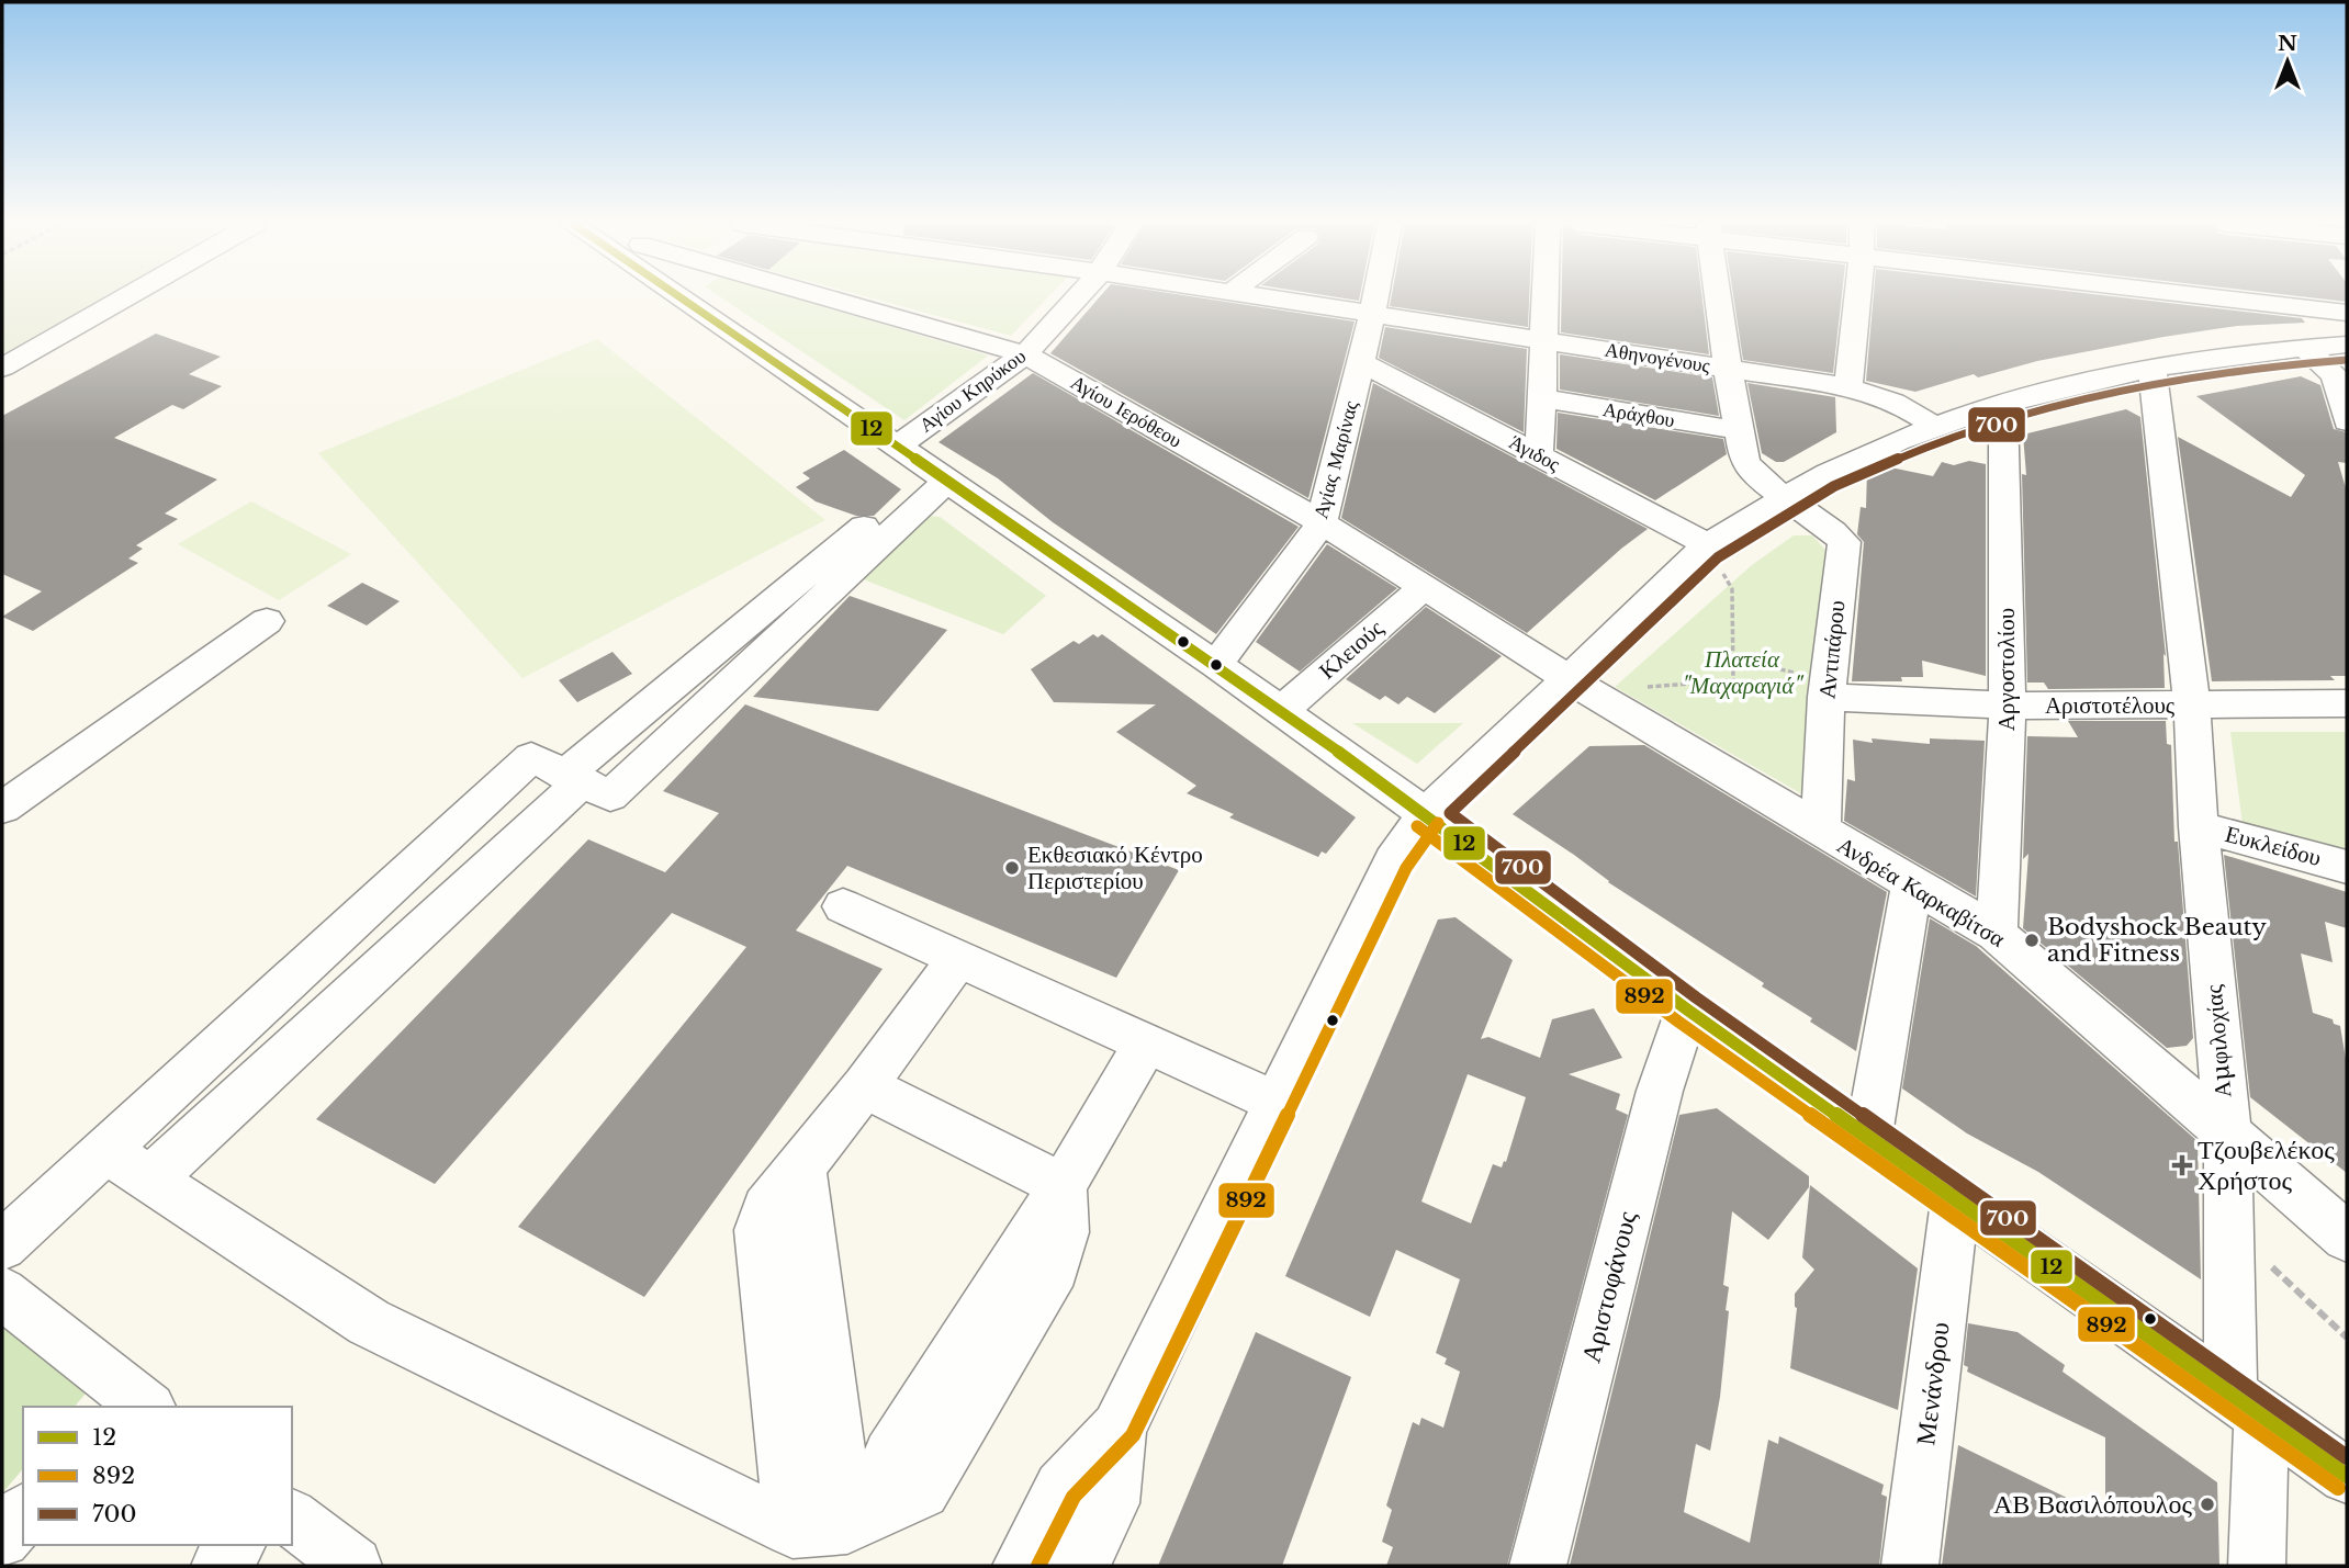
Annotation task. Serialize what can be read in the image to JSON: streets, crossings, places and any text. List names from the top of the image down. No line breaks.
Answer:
{"streets":{"street":["Αθηνογένους","Αγίου Κηρύκου","Αγίου Ιερόθεου","Αράχθου","Άγιδος","Αγίας Μαρίνας","Κλειούς","Αντιπάρου","Αργοστολίου","Αριστοτέλους","Ευκλείδου","Ανδρέα Καρκαβίτσα","Αμφιλοχίας","Αριστοφάνους","Μενάνδρου"]},"crossings":[["Αθηνογένους","Αγίας Μαρίνας"],["Αγίου Κηρύκου","Αγίου Ιερόθεου"],["Αγίου Ιερόθεου","Αγίας Μαρίνας"],["Αγίου Ιερόθεου","Κλειούς"],["Αγίου Ιερόθεου","Ανδρέα Καρκαβίτσα"],["Άγιδος","Αγίας Μαρίνας"],["Αντιπάρου","Αριστοτέλους"],["Αντιπάρου","Ανδρέα Καρκαβίτσα"],["Αργοστολίου","Αριστοτέλους"],["Αργοστολίου","Ανδρέα Καρκαβίτσα"],["Αριστοτέλους","Αμφιλοχίας"],["Ευκλείδου","Αμφιλοχίας"],["Ανδρέα Καρκαβίτσα","Αμφιλοχίας"]],"parks":["Πλατεία \"Μαχαραγιά\""],"places":{"other":["Εκθεσιακό Κέντρο Περιστερίου","Bodyshock Beauty and Fitness","ΑΒ Βασιλόπουλος"],"health":["Τζουβελέκος Χρήστος"]},"lines":["transit line 12","transit line 700","transit line 892"],"legend":["12","892","700"],"north":"top"}
